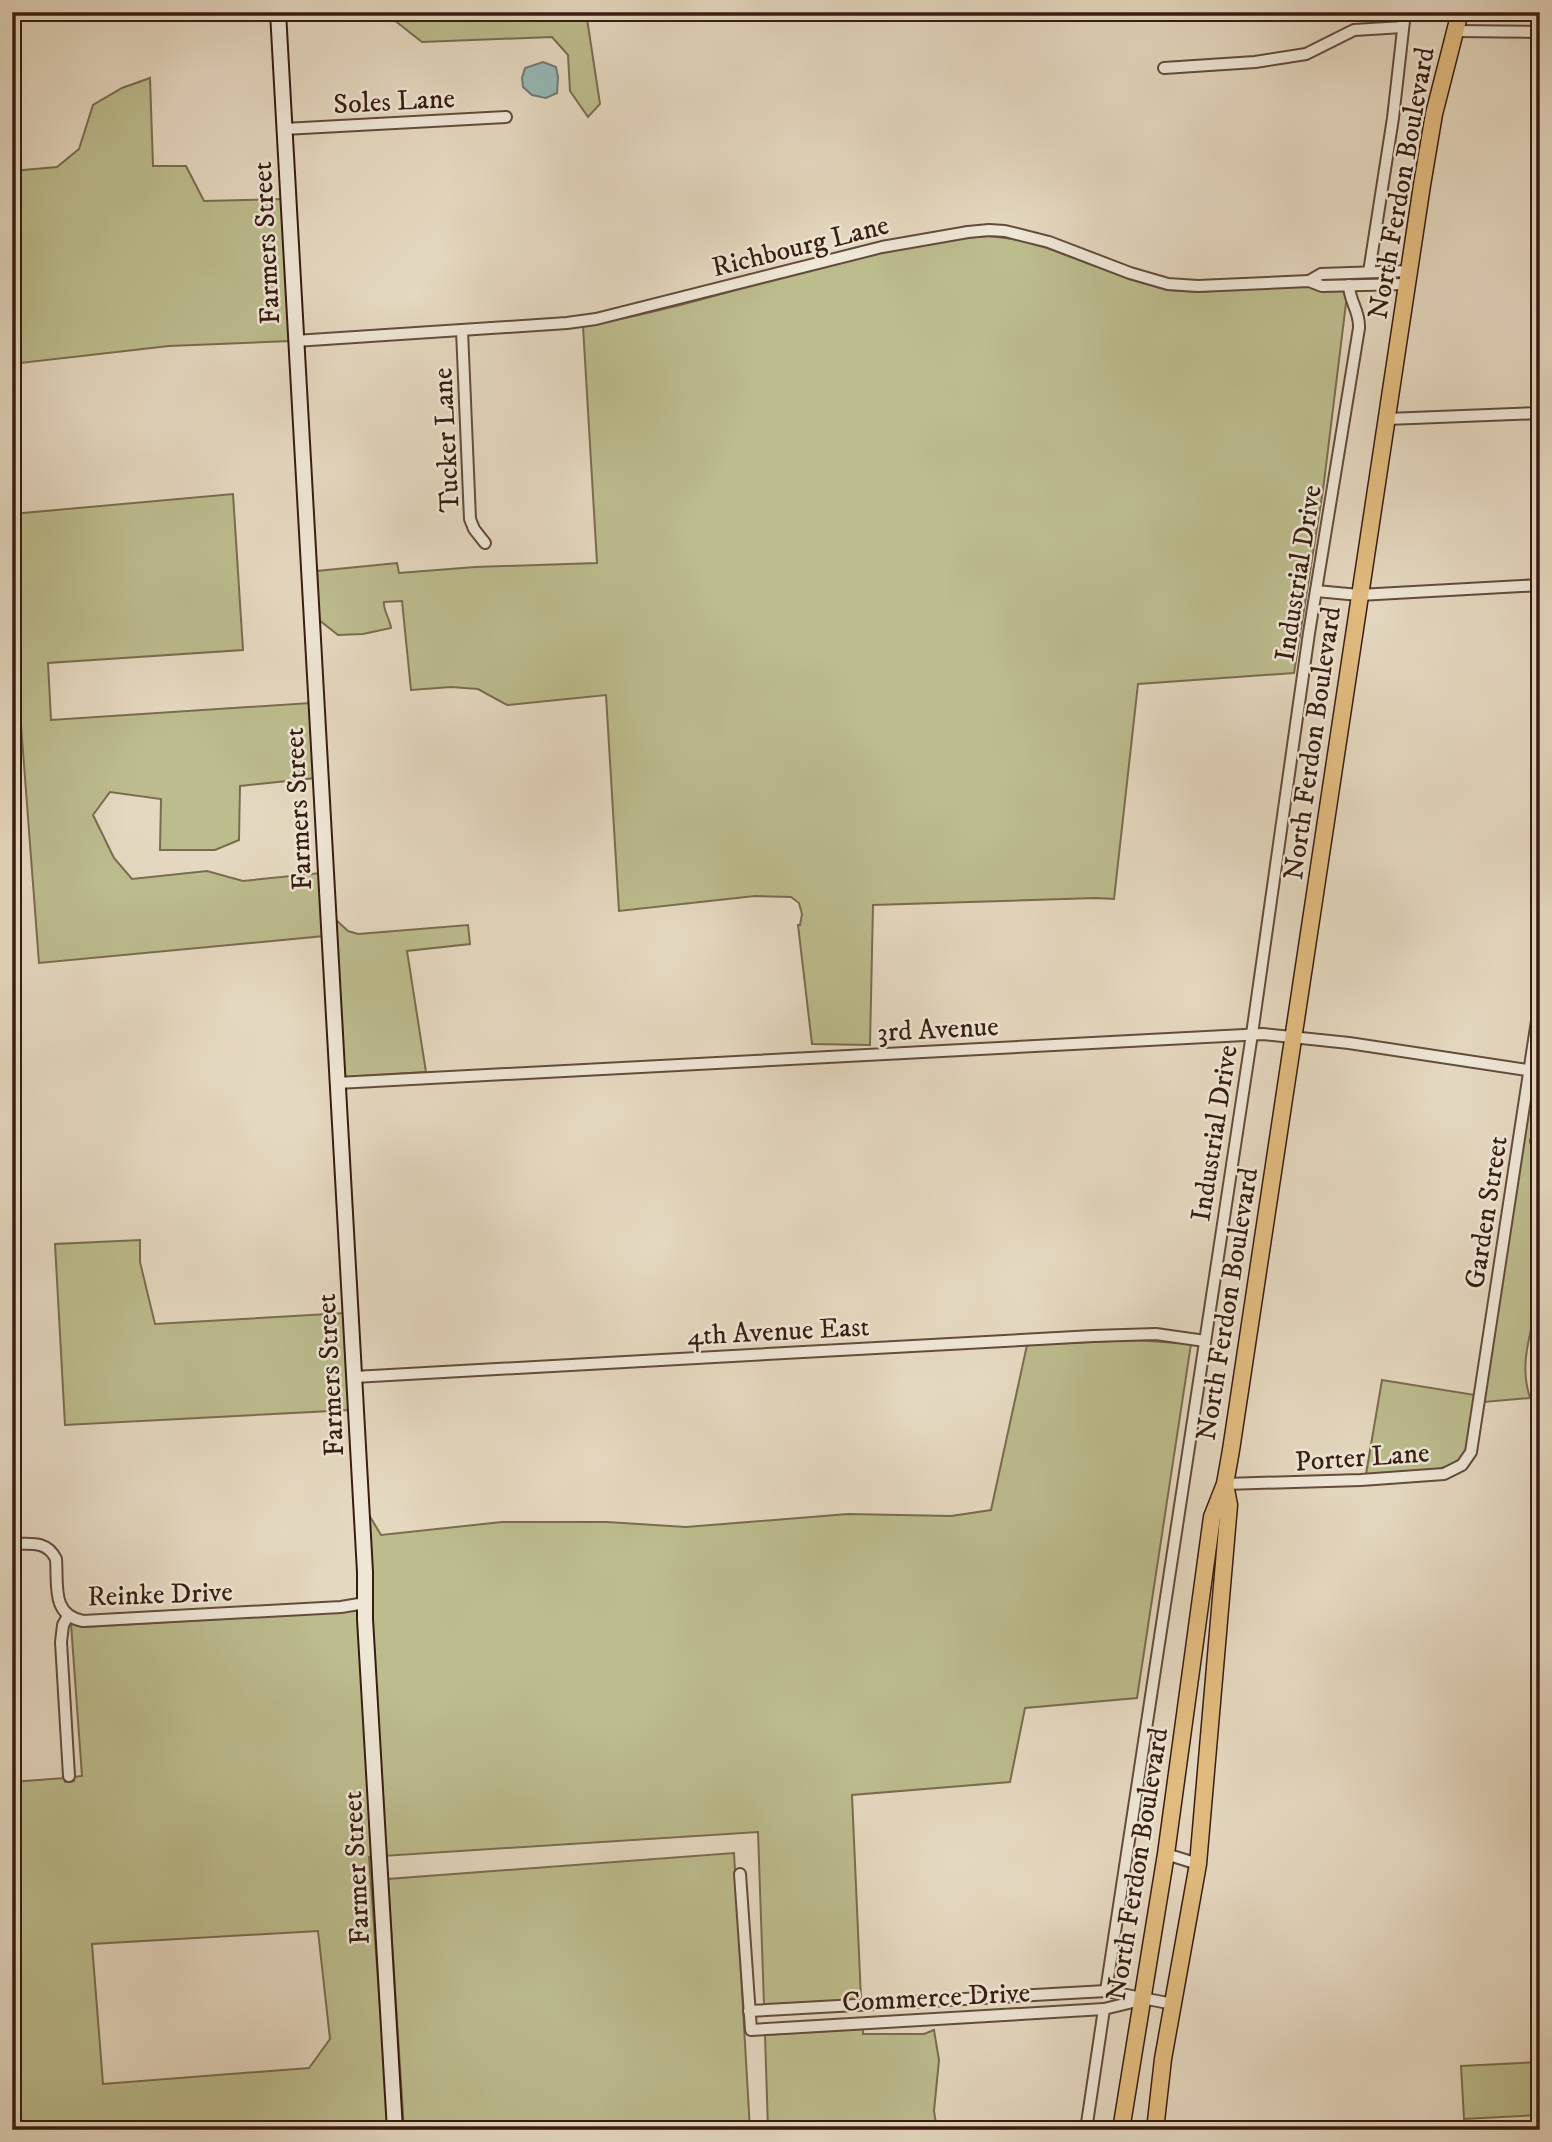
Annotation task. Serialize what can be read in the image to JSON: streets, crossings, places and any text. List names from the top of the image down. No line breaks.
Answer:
{"streets":{"main road":["North Ferdon Boulevard"],"street":["Soles Lane","Farmers Street","Richbourg Lane","Tucker Lane","Industrial Drive","3rd Avenue","Garden Street","4th Avenue East","Porter Lane","Reinke Drive","Farmer Street","Commerce Drive"]},"crossings":[["Soles Lane","Farmers Street"],["North Ferdon Boulevard","Richbourg Lane"],["North Ferdon Boulevard","3rd Avenue"],["North Ferdon Boulevard","Porter Lane"],["North Ferdon Boulevard","Commerce Drive"],["Farmers Street","Richbourg Lane"],["Farmers Street","3rd Avenue"],["Farmers Street","4th Avenue East"],["Farmers Street","Reinke Drive"],["Farmers Street","Farmer Street"],["Richbourg Lane","Tucker Lane"],["Richbourg Lane","Industrial Drive"],["Industrial Drive","3rd Avenue"],["Industrial Drive","4th Avenue East"],["Industrial Drive","Commerce Drive"],["3rd Avenue","Garden Street"],["Garden Street","Porter Lane"],["Reinke Drive","Farmer Street"]]}
